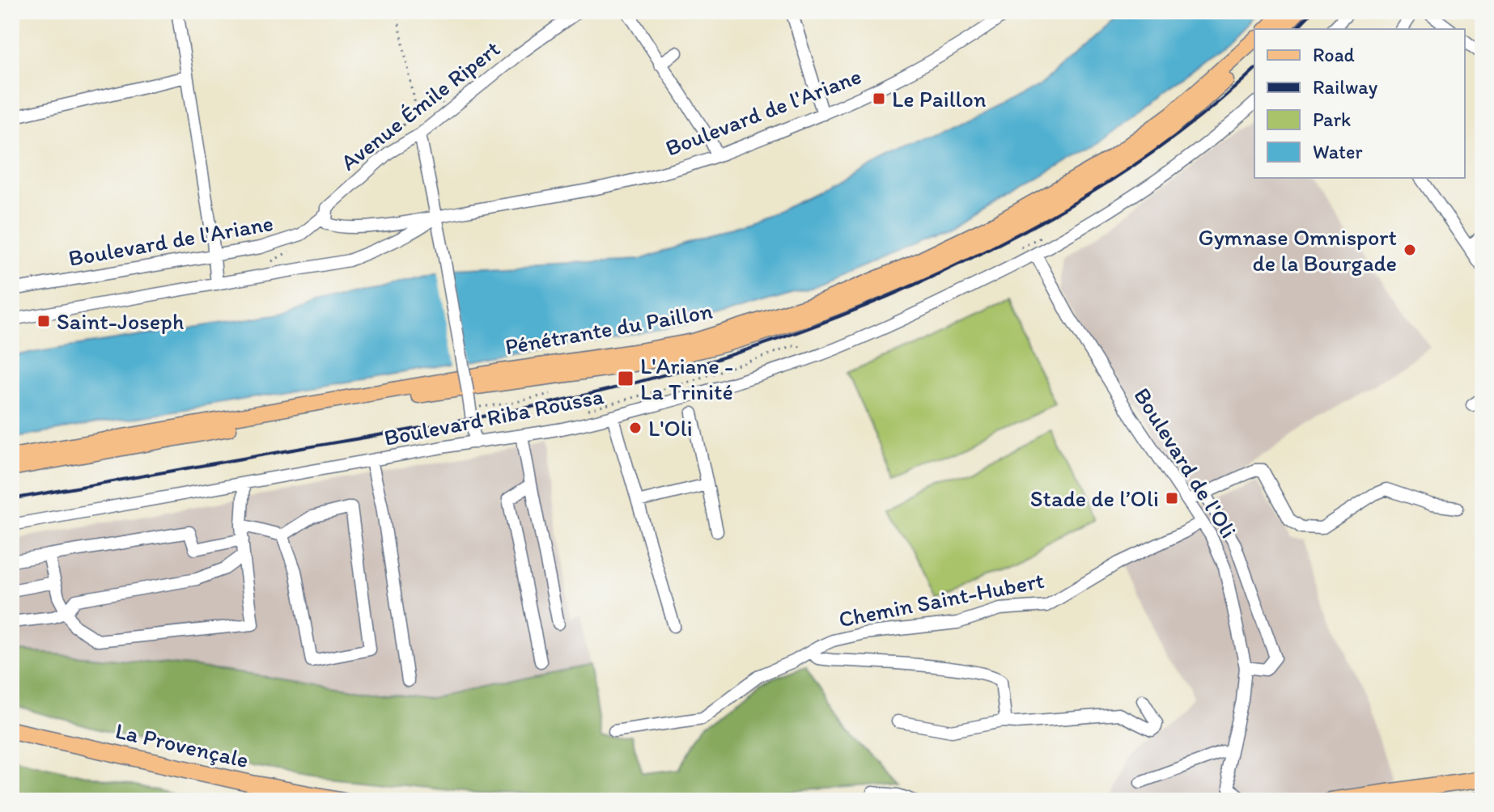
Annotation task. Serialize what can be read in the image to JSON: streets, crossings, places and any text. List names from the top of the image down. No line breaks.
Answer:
{"streets":{"highway":["La Provençale"],"main road":["Pénétrante du Paillon"],"street":["Avenue Émile Ripert","Boulevard de l'Ariane","Boulevard Riba Roussa","Boulevard de l'Oli","Chemin Saint-Hubert"]},"crossings":[["Avenue Émile Ripert","Boulevard de l'Ariane"],["Boulevard Riba Roussa","Boulevard de l'Oli"],["Boulevard de l'Oli","Chemin Saint-Hubert"]],"places":{"transit":["Le Paillon","Saint-Joseph","L'Ariane - La Trinité","Stade de l’Oli"],"other":["Gymnase Omnisport de la Bourgade","L'Oli"]},"legend":["Road","Railway","Park","Water"]}
